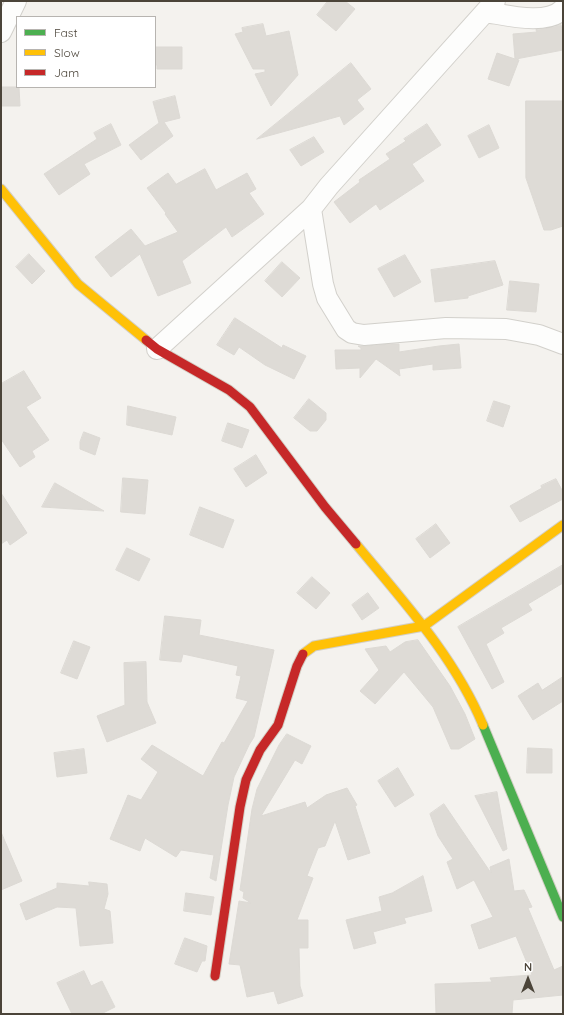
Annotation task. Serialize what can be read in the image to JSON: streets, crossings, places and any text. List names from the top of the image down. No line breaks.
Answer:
{"legend":["Fast","Slow","Jam"],"north":"top"}
